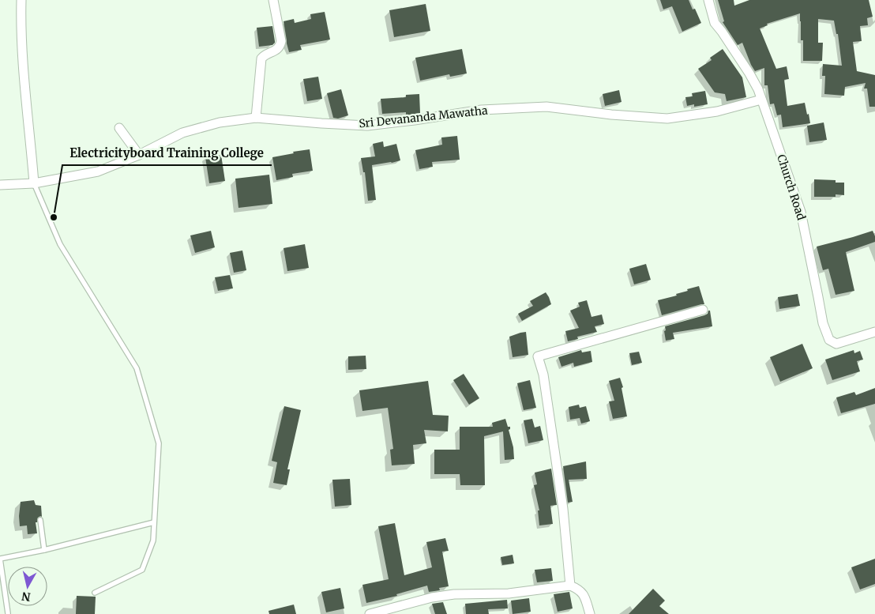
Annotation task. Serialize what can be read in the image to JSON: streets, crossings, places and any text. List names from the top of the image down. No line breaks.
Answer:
{"streets":{"street":["Sri Devananda Mawatha","Church Road"]},"crossings":[["Sri Devananda Mawatha","Church Road"]],"places":["Electricityboard Training College"],"north":"bottom"}
